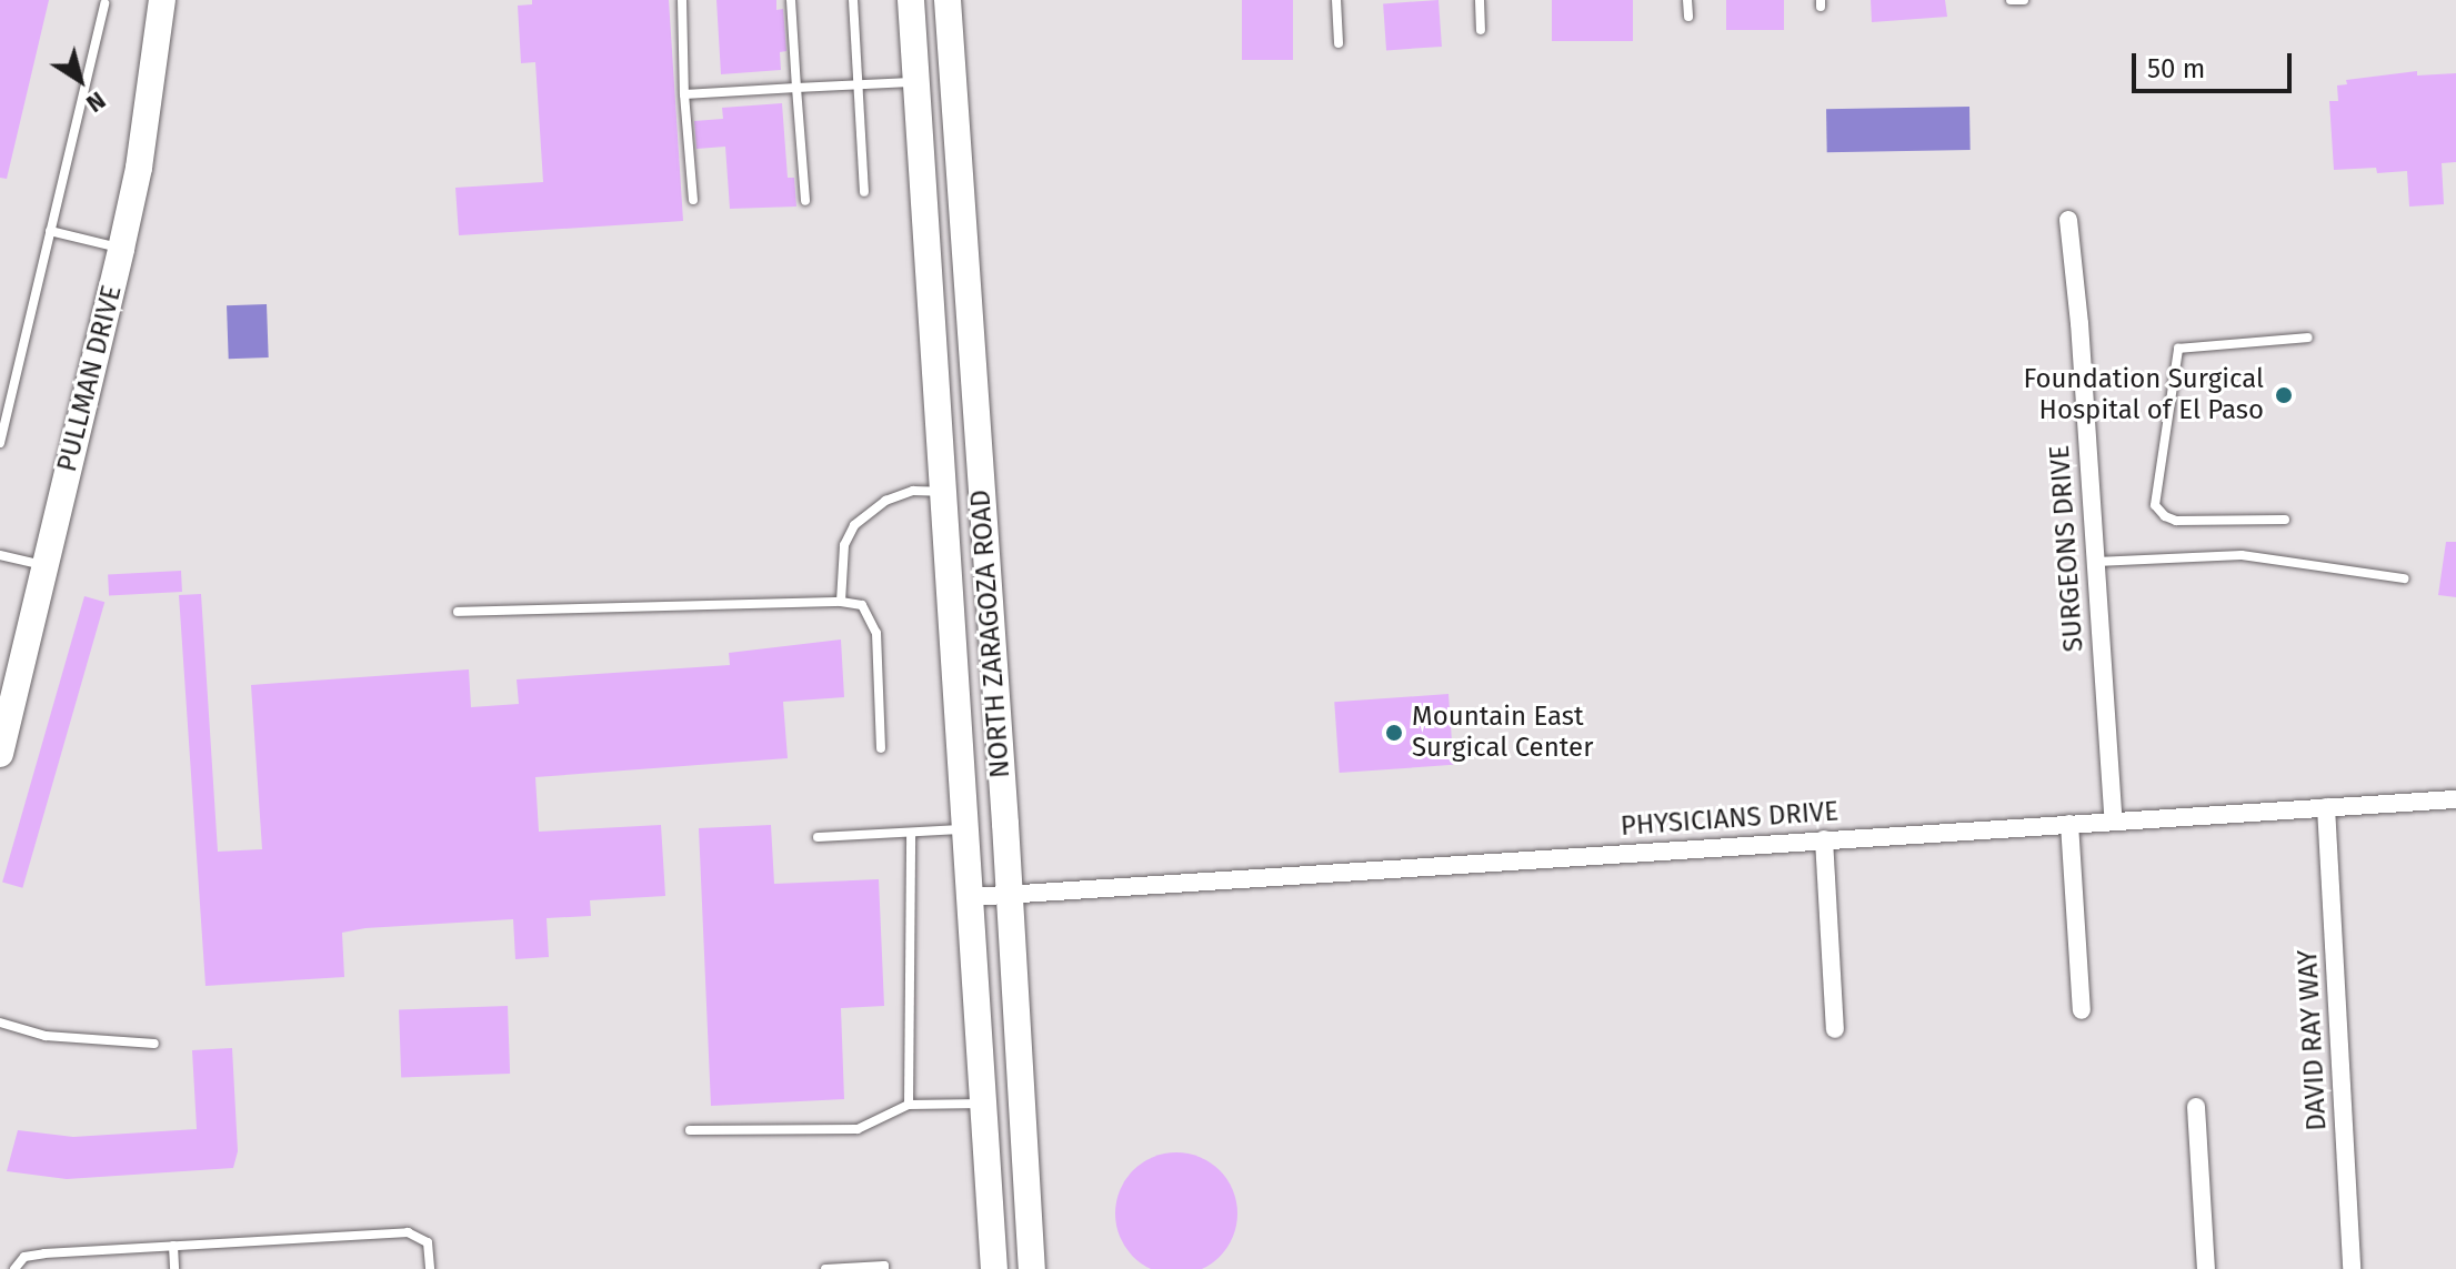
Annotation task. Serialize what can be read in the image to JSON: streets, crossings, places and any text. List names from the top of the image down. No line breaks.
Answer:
{"streets":{"main road":["PULLMAN DRIVE","NORTH ZARAGOZA ROAD"],"street":["SURGEONS DRIVE","PHYSICIANS DRIVE","DAVID RAY WAY"]},"crossings":[["SURGEONS DRIVE","PHYSICIANS DRIVE"],["NORTH ZARAGOZA ROAD","PHYSICIANS DRIVE"],["PHYSICIANS DRIVE","DAVID RAY WAY"]],"places":["Foundation Surgical Hospital of El Paso","Mountain East Surgical Center"],"scale_bar":"50 m","north":"bottom right"}
